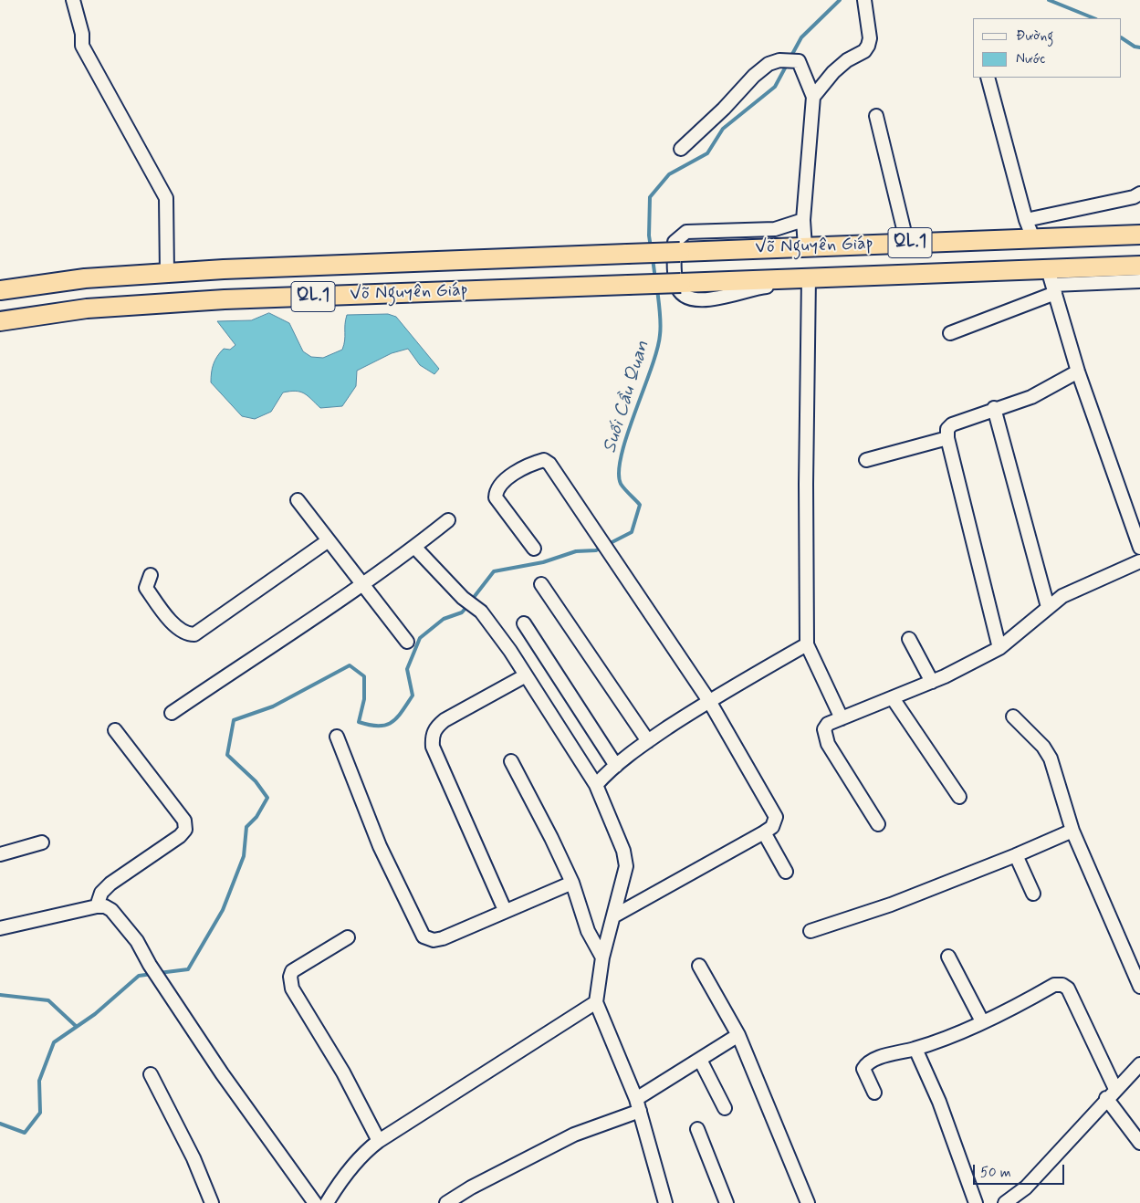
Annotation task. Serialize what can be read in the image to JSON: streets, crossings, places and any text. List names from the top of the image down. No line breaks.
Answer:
{"streets":{"highway":["QL.1","Võ Nguyên Giáp"]},"water":["Suối Cầu Quan"],"legend":["Đường","Nước"],"scale_bar":"50 m"}
